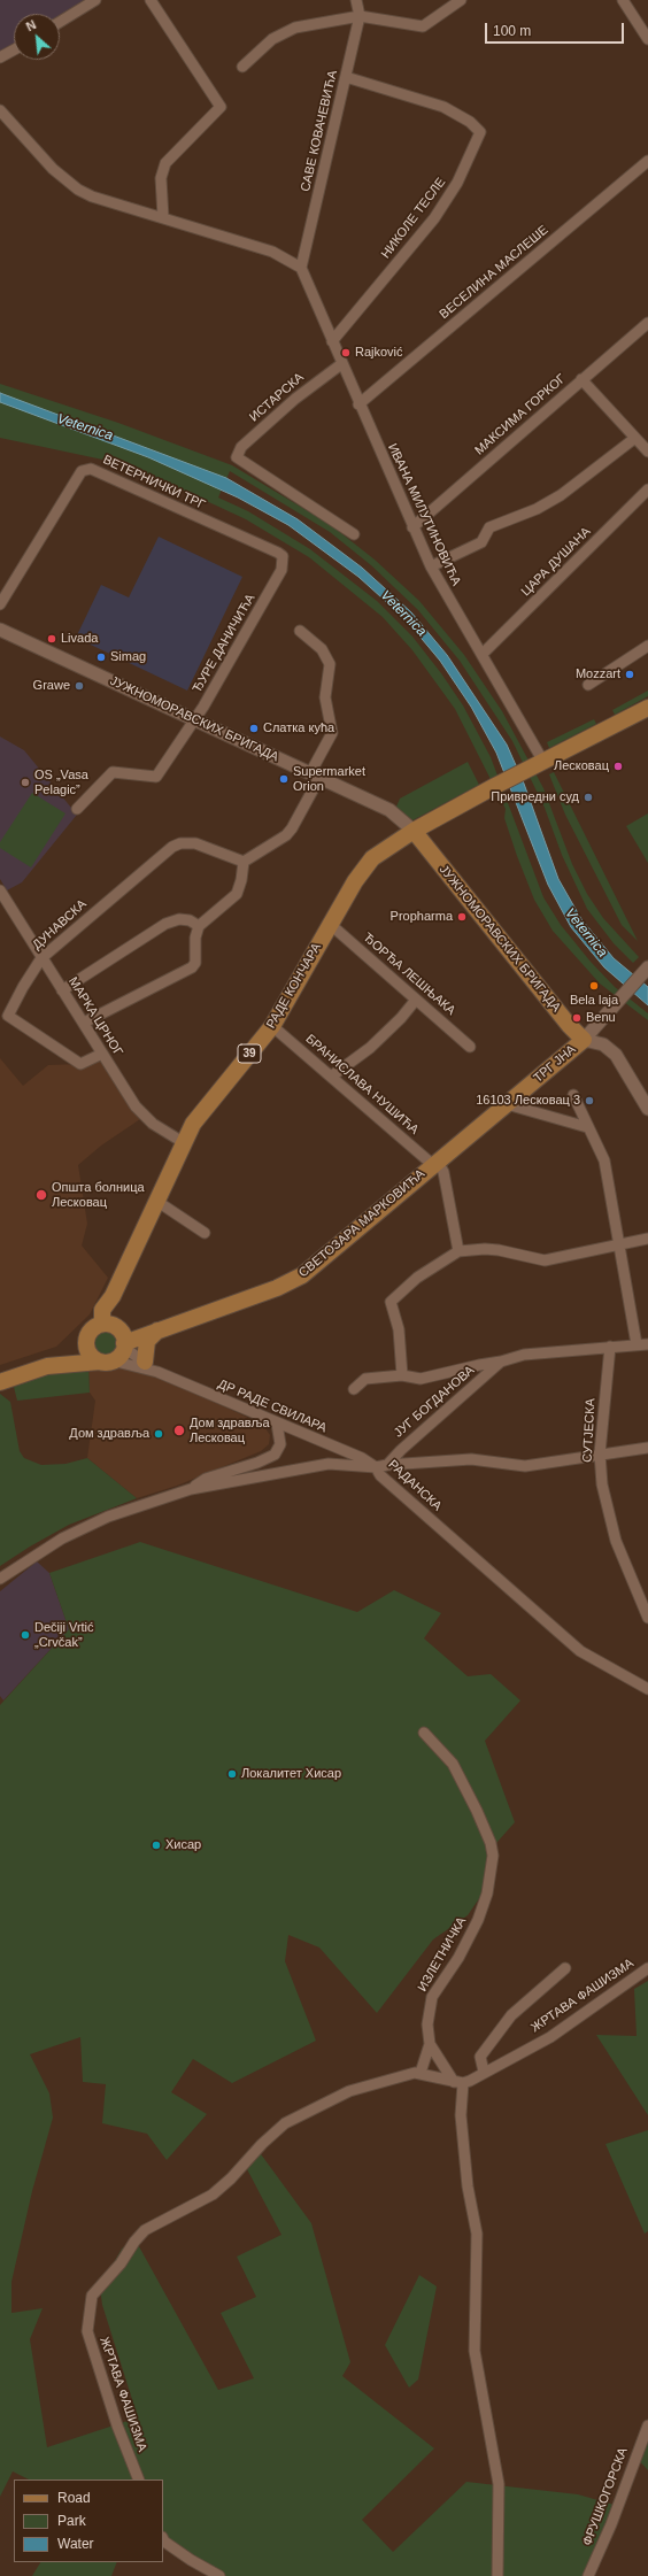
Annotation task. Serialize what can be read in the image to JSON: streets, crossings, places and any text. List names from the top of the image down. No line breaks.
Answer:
{"streets":{"main road":["ЈУЖНОМОРАВСКИХ БРИГАДА","РАДЕ КОНЧАРА","39","ТРГ ЈНА","СВЕТОЗАРА МАРКОВИЋА"],"street":["САВЕ КОВАЧЕВИЋА","НИКОЛЕ ТЕСЛЕ","ВЕСЕЛИНА МАСЛЕШЕ","ИСТАРСКА","МАКСИМА ГОРКОГ","ВЕТЕРНИЧКИ ТРГ","ИВАНА МИЛУТИНОВИЋА","ЦАРА ДУШАНА","ЂУРЕ ДАНИЧИЋА","ДУНАВСКА","ЂОРЂА ЛЕШЊАКА","МАРКА ЦРНОГ","БРАНИСЛАВА НУШИЋА","ЈУГ БОГДАНОВА","ДР РАДЕ СВИЛАРА","СУТЈЕСКА","РАДАНСКА","ИЗЛЕТНИЧКА","ЖРТАВА ФАШИЗМА","ФРУШКОГОРСКА"]},"crossings":[["САВЕ КОВАЧЕВИЋА","НИКОЛЕ ТЕСЛЕ"],["САВЕ КОВАЧЕВИЋА","ИВАНА МИЛУТИНОВИЋА"],["НИКОЛЕ ТЕСЛЕ","ИВАНА МИЛУТИНОВИЋА"],["ВЕСЕЛИНА МАСЛЕШЕ","ИВАНА МИЛУТИНОВИЋА"],["ИСТАРСКА","ИВАНА МИЛУТИНОВИЋА"],["МАКСИМА ГОРКОГ","ИВАНА МИЛУТИНОВИЋА"],["ВЕТЕРНИЧКИ ТРГ","ЂУРЕ ДАНИЧИЋА"],["ИВАНА МИЛУТИНОВИЋА","ЦАРА ДУШАНА"],["ИВАНА МИЛУТИНОВИЋА","39"],["ЂУРЕ ДАНИЧИЋА","ЈУЖНОМОРАВСКИХ БРИГАДА"],["ЈУЖНОМОРАВСКИХ БРИГАДА","РАДЕ КОНЧАРА"],["ЈУЖНОМОРАВСКИХ БРИГАДА","39"],["ЈУЖНОМОРАВСКИХ БРИГАДА","ТРГ ЈНА"],["ДУНАВСКА","МАРКА ЦРНОГ"],["ЂОРЂА ЛЕШЊАКА","РАДЕ КОНЧАРА"],["РАДЕ КОНЧАРА","МАРКА ЦРНОГ"],["РАДЕ КОНЧАРА","39"],["РАДЕ КОНЧАРА","БРАНИСЛАВА НУШИЋА"],["РАДЕ КОНЧАРА","СВЕТОЗАРА МАРКОВИЋА"],["ТРГ ЈНА","СВЕТОЗАРА МАРКОВИЋА"],["БРАНИСЛАВА НУШИЋА","СВЕТОЗАРА МАРКОВИЋА"],["ЈУГ БОГДАНОВА","СУТЈЕСКА"],["ДР РАДЕ СВИЛАРА","РАДАНСКА"],["ИЗЛЕТНИЧКА","ЖРТАВА ФАШИЗМА"]],"water":["Veternica"],"places":["Rajković","Livada","Simag","Mozzart","Grawe","Слатка кућа","Лесковац","Supermarket Orion","OS „Vasa Pelagic”","Привредни суд","Propharma","Bela laja","Benu","16103 Лесковац 3","Општа болница Лесковац","Дом здравља Лесковац","Дом здравља","Dečiji Vrtić „Crvčak”","Локалитет Хисар","Хисар"],"legend":["Road","Park","Water"],"scale_bar":"100 m","north":"top left"}
